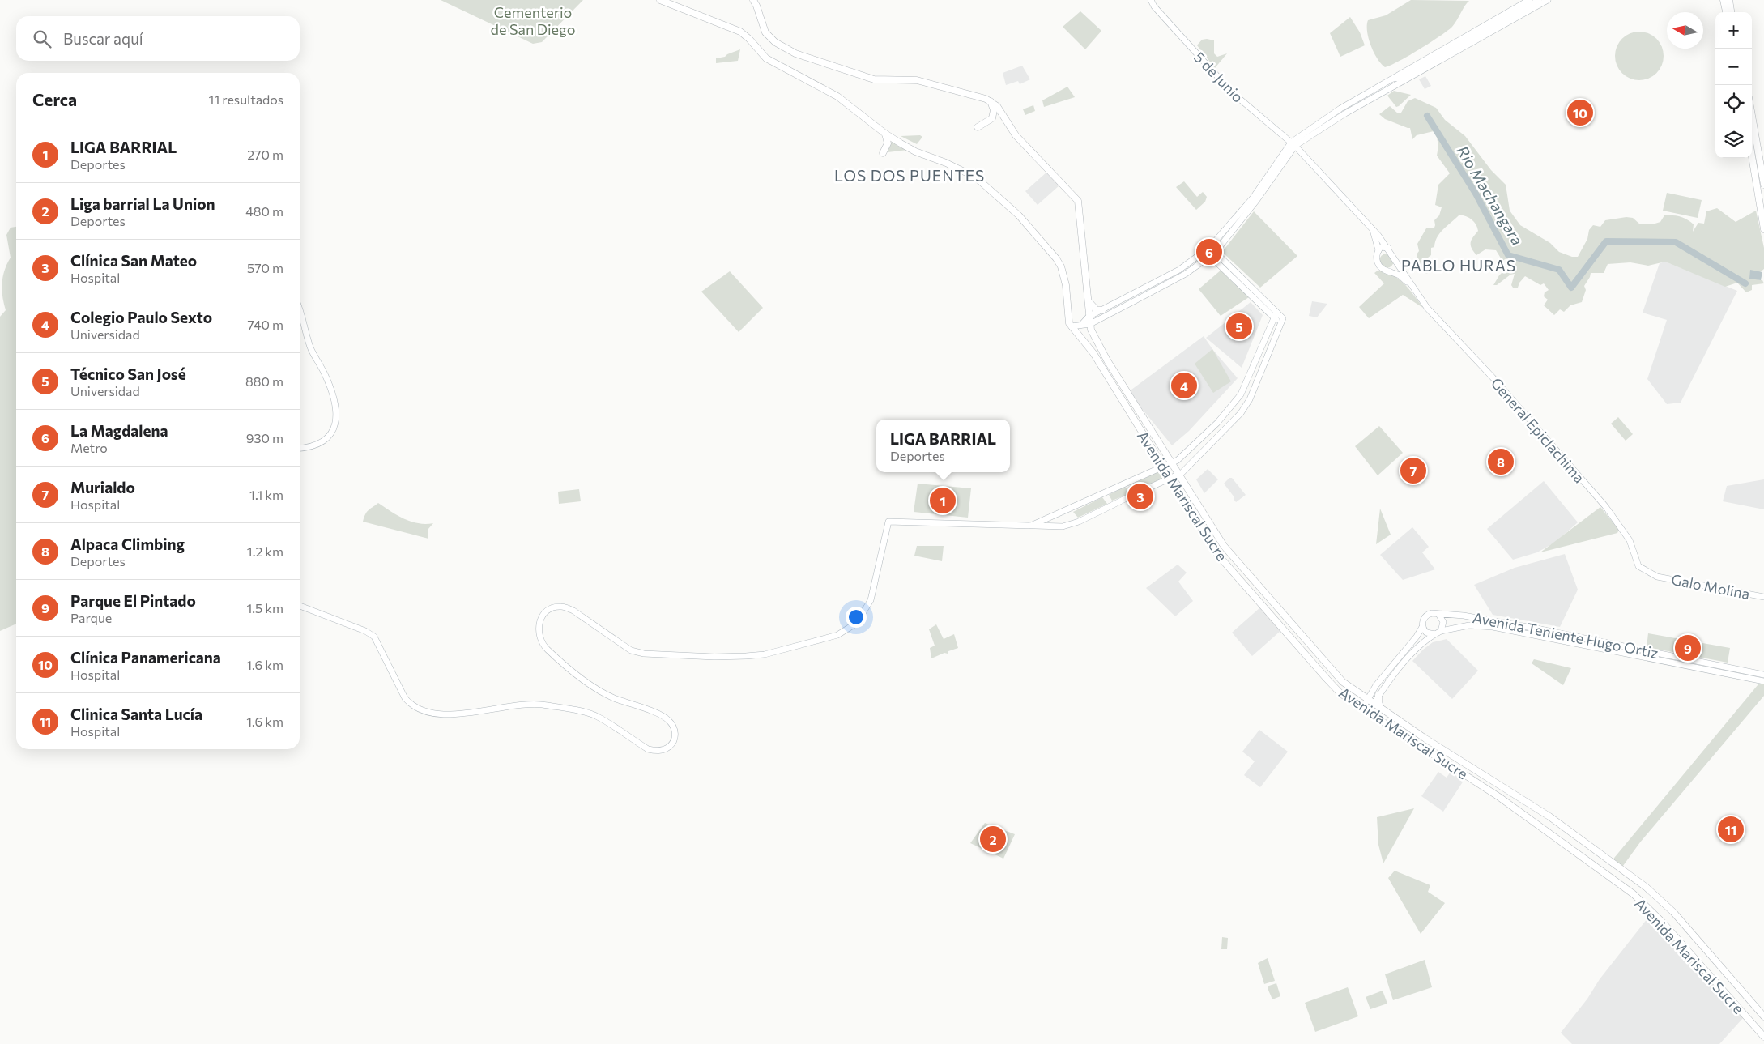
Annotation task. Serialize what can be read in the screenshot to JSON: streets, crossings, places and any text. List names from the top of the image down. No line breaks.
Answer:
{"streets":{"main road":["Avenida Mariscal Sucre"],"street":["5 de Junio","General Epiclachima","Galo Molina","Avenida Teniente Hugo Ortiz"]},"crossings":[["General Epiclachima","Galo Molina"],["Avenida Mariscal Sucre","Avenida Teniente Hugo Ortiz"]],"districts":["LOS DOS PUENTES","PABLO HURAS"],"water":["Rio Machangara"],"parks":["Cementerio de San Diego"],"north":"left","page":{"map_buttons":["+","−"],"search":"Buscar aquí","heading":["Cerca","11 resultados"],"pins":["10","6","5","4","8","7","3","1","9","11","2"],"list":[{"mark":"1","name":"LIGA BARRIAL","note":"Deportes","value":"270 m"},{"mark":"2","name":"Liga barrial La Union","note":"Deportes","value":"480 m"},{"mark":"3","name":"Clínica San Mateo","note":"Hospital","value":"570 m"},{"mark":"4","name":"Colegio Paulo Sexto","note":"Universidad","value":"740 m"},{"mark":"5","name":"Técnico San José","note":"Universidad","value":"880 m"},{"mark":"6","name":"La Magdalena","note":"Metro","value":"930 m"},{"mark":"7","name":"Murialdo","note":"Hospital","value":"1.1 km"},{"mark":"8","name":"Alpaca Climbing","note":"Deportes","value":"1.2 km"},{"mark":"9","name":"Parque El Pintado","note":"Parque","value":"1.5 km"},{"mark":"10","name":"Clínica Panamericana","note":"Hospital","value":"1.6 km"},{"mark":"11","name":"Clinica Santa Lucía","note":"Hospital","value":"1.6 km"}],"popup":["LIGA BARRIAL","Deportes"]}}
